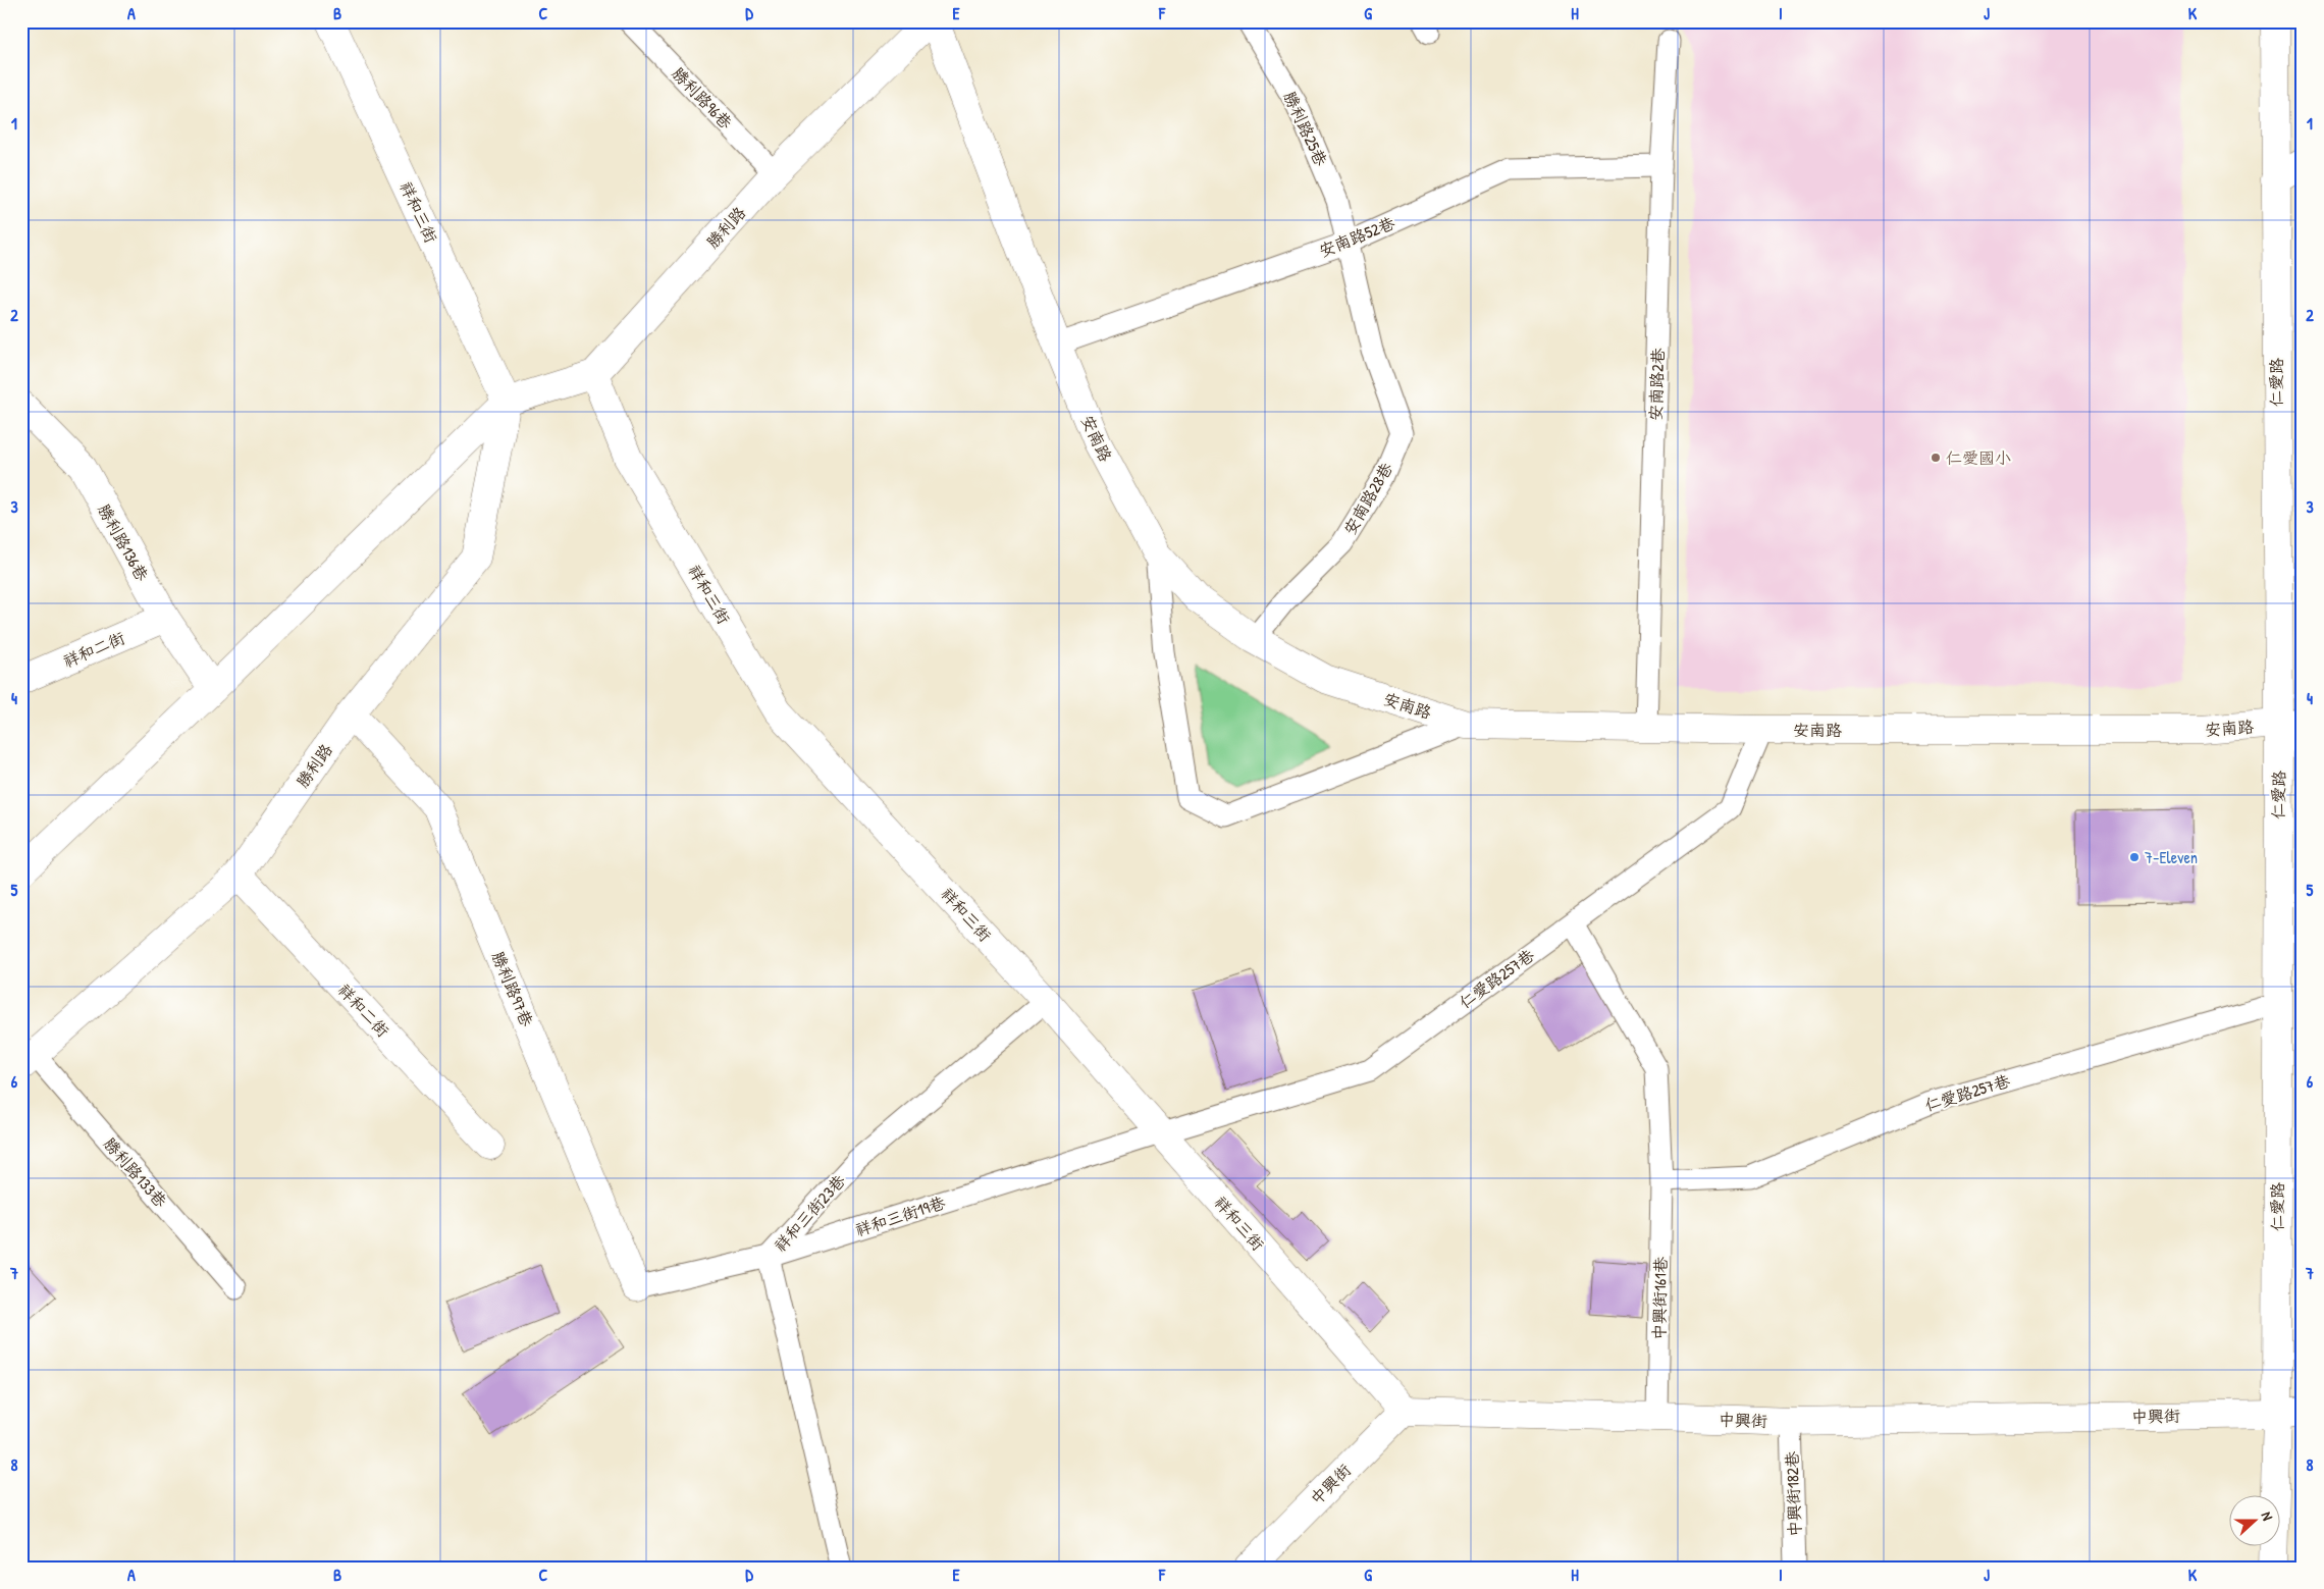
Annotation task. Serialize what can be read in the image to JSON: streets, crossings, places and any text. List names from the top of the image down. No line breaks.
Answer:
{"streets":{"street":["祥和三街","勝利路","仁愛路","安南路","勝利路136巷","祥和二街","勝利路97巷","中興街"],"lane":["勝利路96巷","勝利路25巷","安南路52巷","安南路2巷","安南路28巷","仁愛路257巷","勝利路133巷","祥和三街23巷","祥和三街19巷","中興街161巷","中興街182巷"]},"crossings":[["勝利路96巷","勝利路"],["勝利路25巷","安南路52巷"],["勝利路25巷","安南路28巷"],["祥和三街","勝利路"],["祥和三街","仁愛路257巷"],["祥和三街","祥和三街23巷"],["祥和三街","祥和三街19巷"],["祥和三街","中興街"],["勝利路","祥和二街"],["勝利路","勝利路97巷"],["勝利路","勝利路133巷"],["安南路52巷","安南路2巷"],["安南路52巷","安南路"],["安南路52巷","安南路28巷"],["仁愛路","安南路"],["仁愛路","仁愛路257巷"],["仁愛路","中興街"],["安南路2巷","安南路"],["安南路","安南路28巷"],["安南路","仁愛路257巷"],["勝利路136巷","祥和二街"],["仁愛路257巷","祥和三街19巷"],["仁愛路257巷","中興街161巷"],["勝利路97巷","祥和三街19巷"],["祥和三街23巷","祥和三街19巷"],["中興街161巷","中興街"],["中興街","中興街182巷"]],"places":["仁愛國小","7-Eleven"],"north":"right","grid":{"columns":["A","B","C","D","E","F","G","H","I","J","K"],"rows":["1","2","3","4","5","6","7","8"]}}
